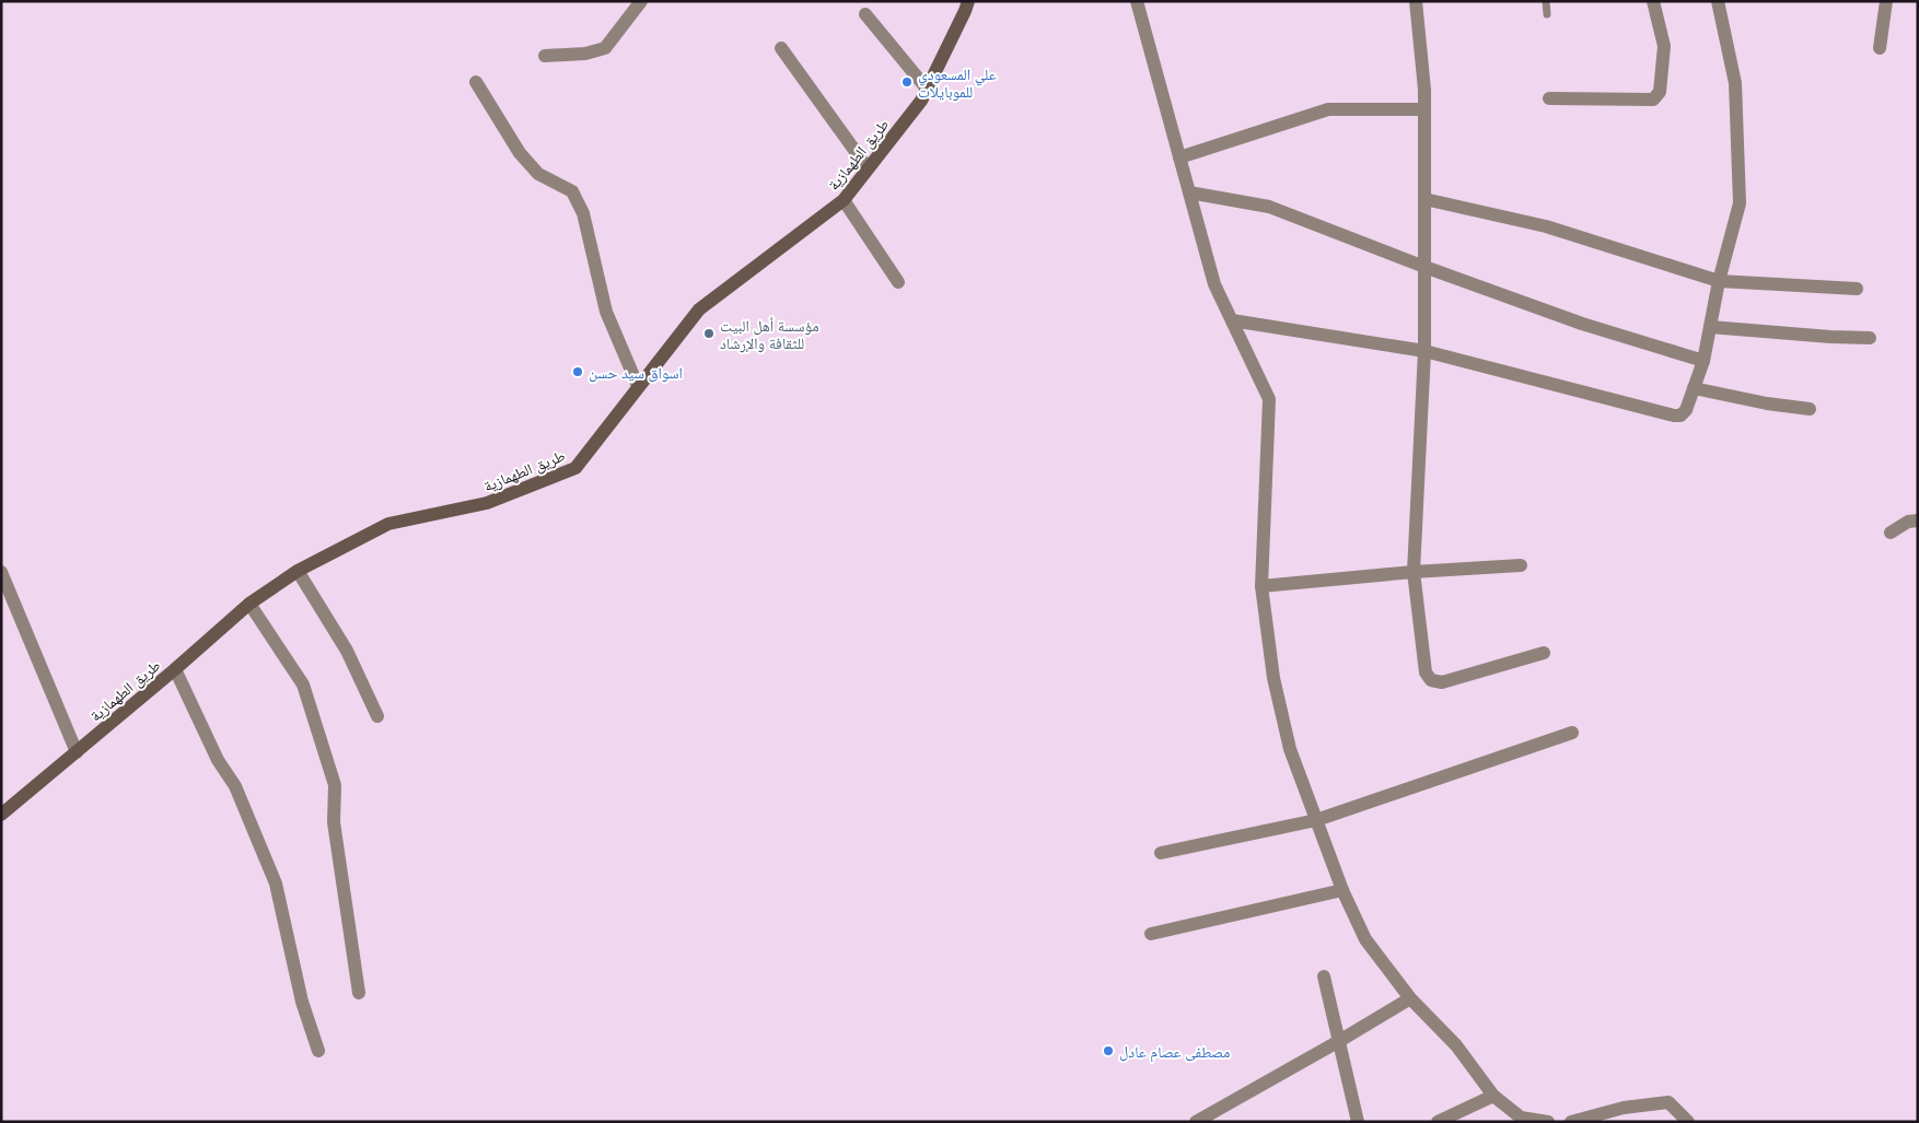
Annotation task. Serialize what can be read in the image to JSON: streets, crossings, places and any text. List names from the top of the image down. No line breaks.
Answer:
{"streets":{"main road":["طريق الطهمازية"]},"places":["علي المسعودي للموبايلات","مؤسسة أهل البيت للثقافة والإرشاد","اسواق سيد حسن","مصطفى عصام عادل"]}
